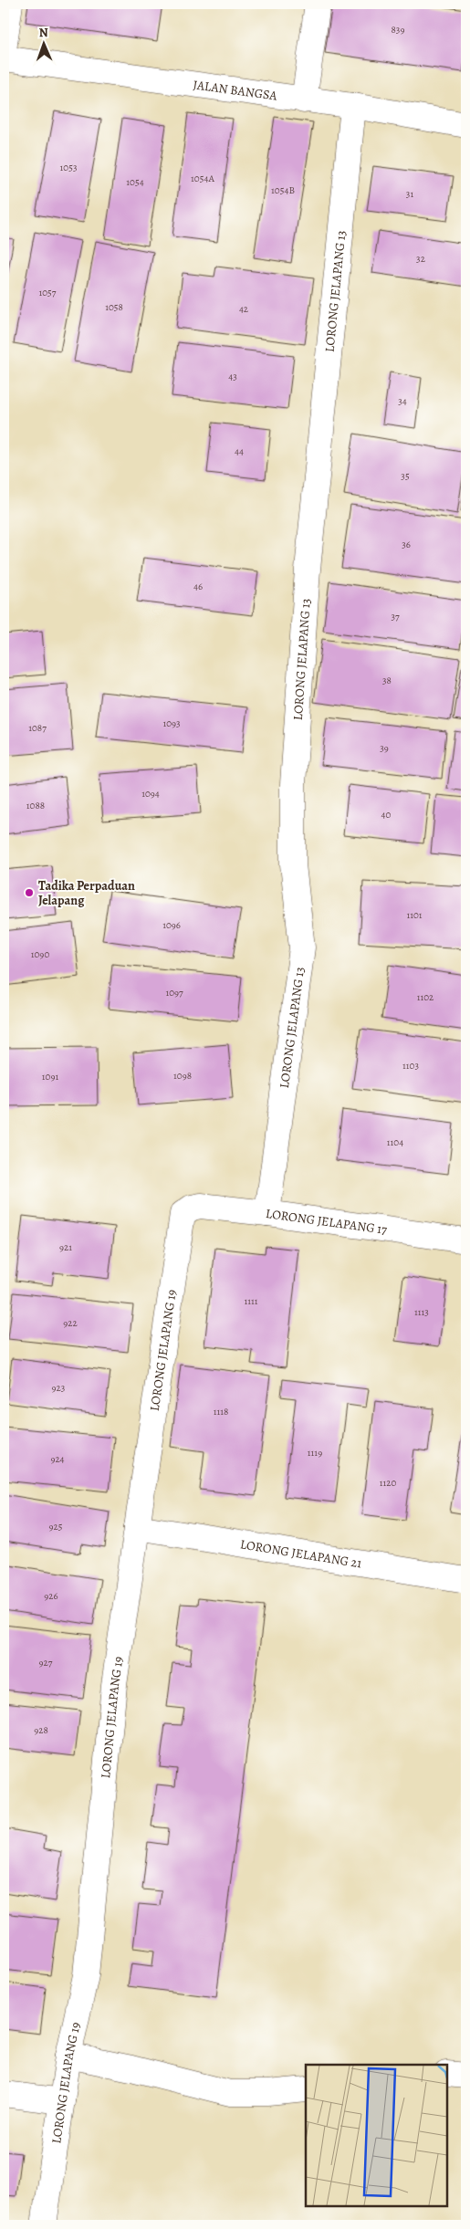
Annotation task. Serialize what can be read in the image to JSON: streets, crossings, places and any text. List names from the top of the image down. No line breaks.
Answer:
{"streets":{"street":["JALAN BANGSA","LORONG JELAPANG 13","LORONG JELAPANG 17","LORONG JELAPANG 19","LORONG JELAPANG 21"]},"crossings":[["JALAN BANGSA","LORONG JELAPANG 13"],["LORONG JELAPANG 13","LORONG JELAPANG 17"],["LORONG JELAPANG 17","LORONG JELAPANG 19"],["LORONG JELAPANG 19","LORONG JELAPANG 21"]],"places":["Tadika Perpaduan Jelapang"],"house_numbers":["839","1053","1054A","1054","1054B","31","32","1057","1058","42","43","34","44","35","36","46","37","38","1093","1087","39","1094","1088","40","1101","1096","1090","1097","1102","1103","1098","1091","1104","921","1111","1113","922","923","1118","1119","924","1120","925","926","927","928"],"north":"top"}
